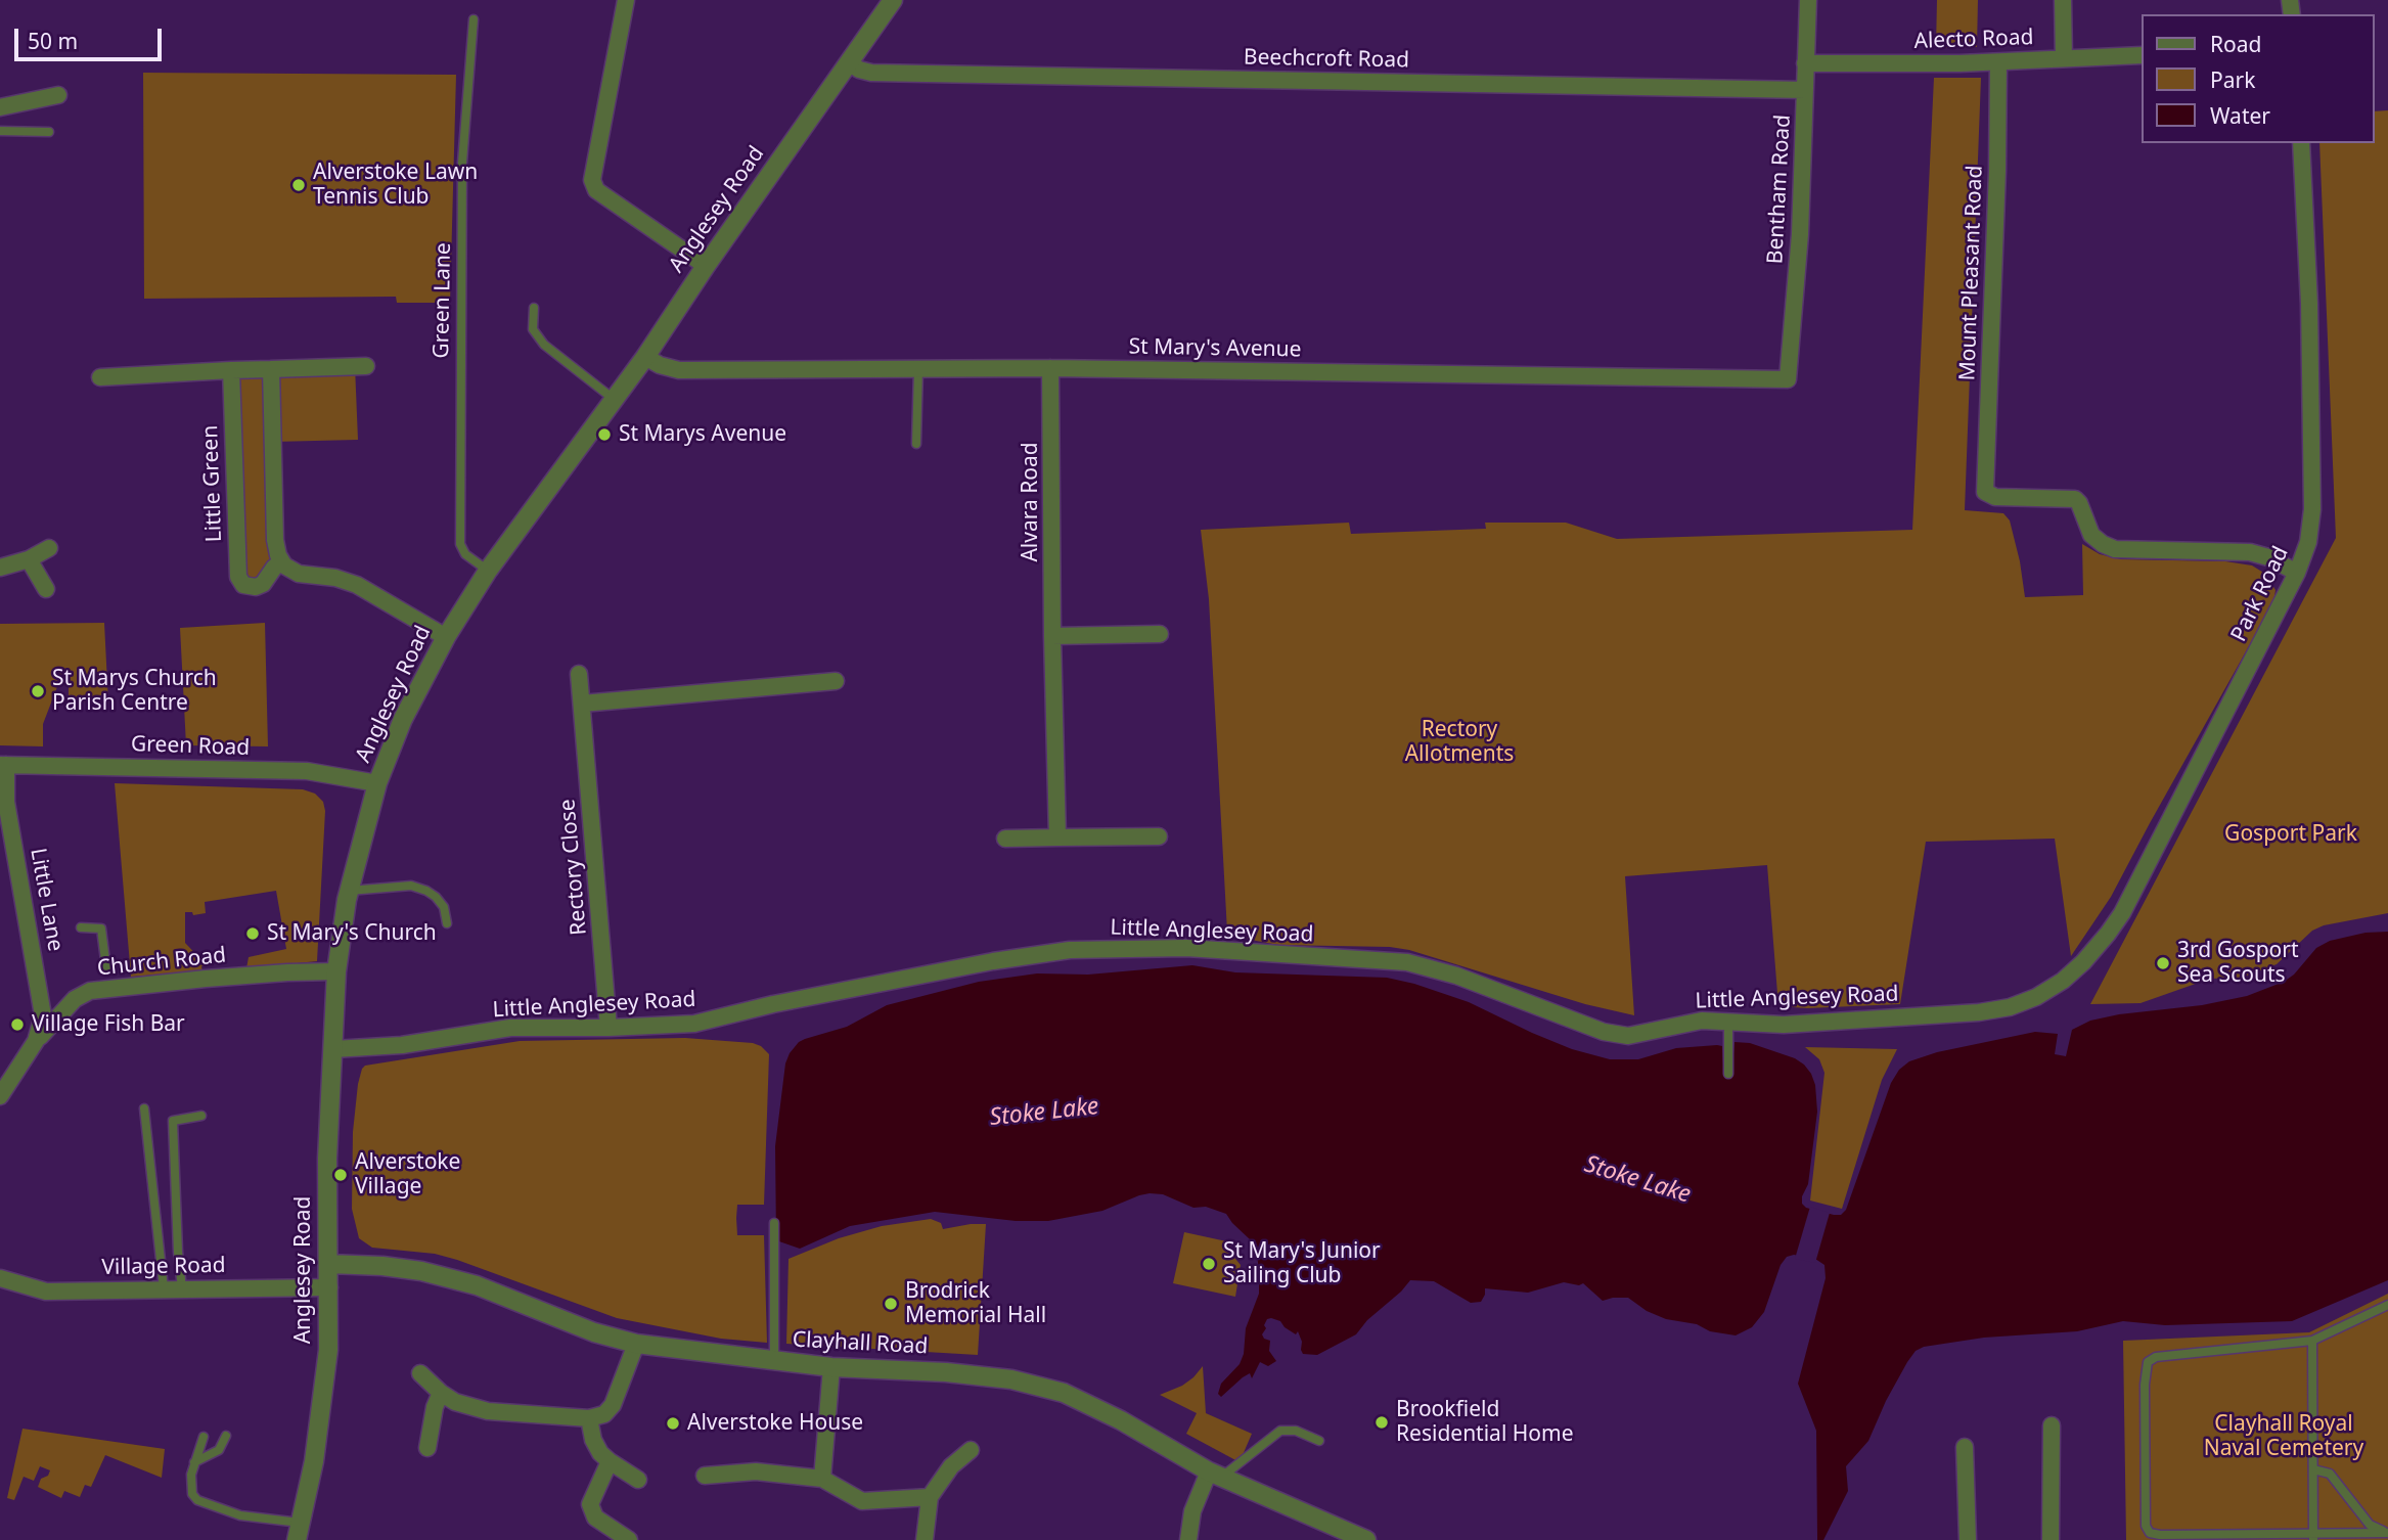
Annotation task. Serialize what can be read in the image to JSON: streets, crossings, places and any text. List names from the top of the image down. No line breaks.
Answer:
{"streets":{"street":["Alecto Road","Beechcroft Road","Bentham Road","Anglesey Road","Mount Pleasant Road","St Mary's Avenue","Little Green","Alvara Road","Park Road","Green Road","Rectory Close","Little Lane","Little Anglesey Road","Church Road","Village Road","Clayhall Road"],"lane":["Green Lane"]},"crossings":[["Alecto Road","Bentham Road"],["Alecto Road","Mount Pleasant Road"],["Beechcroft Road","Bentham Road"],["Beechcroft Road","Anglesey Road"],["Bentham Road","St Mary's Avenue"],["Anglesey Road","Green Lane"],["Anglesey Road","St Mary's Avenue"],["Anglesey Road","Green Road"],["Anglesey Road","Little Anglesey Road"],["Anglesey Road","Church Road"],["Anglesey Road","Village Road"],["Anglesey Road","Clayhall Road"],["Mount Pleasant Road","Park Road"],["St Mary's Avenue","Alvara Road"],["Park Road","Little Anglesey Road"],["Green Road","Little Lane"],["Rectory Close","Little Anglesey Road"],["Little Lane","Church Road"]],"water":["Stoke Lake"],"parks":["Rectory Allotments","Gosport Park","Clayhall Royal Naval Cemetery"],"places":["Alverstoke Lawn Tennis Club","St Marys Avenue","St Marys Church Parish Centre","St Mary's Church","3rd Gosport Sea Scouts","Village Fish Bar","Alverstoke Village","St Mary's Junior Sailing Club","Brodrick Memorial Hall","Brookfield Residential Home","Alverstoke House"],"legend":["Road","Park","Water"],"scale_bar":"50 m"}
